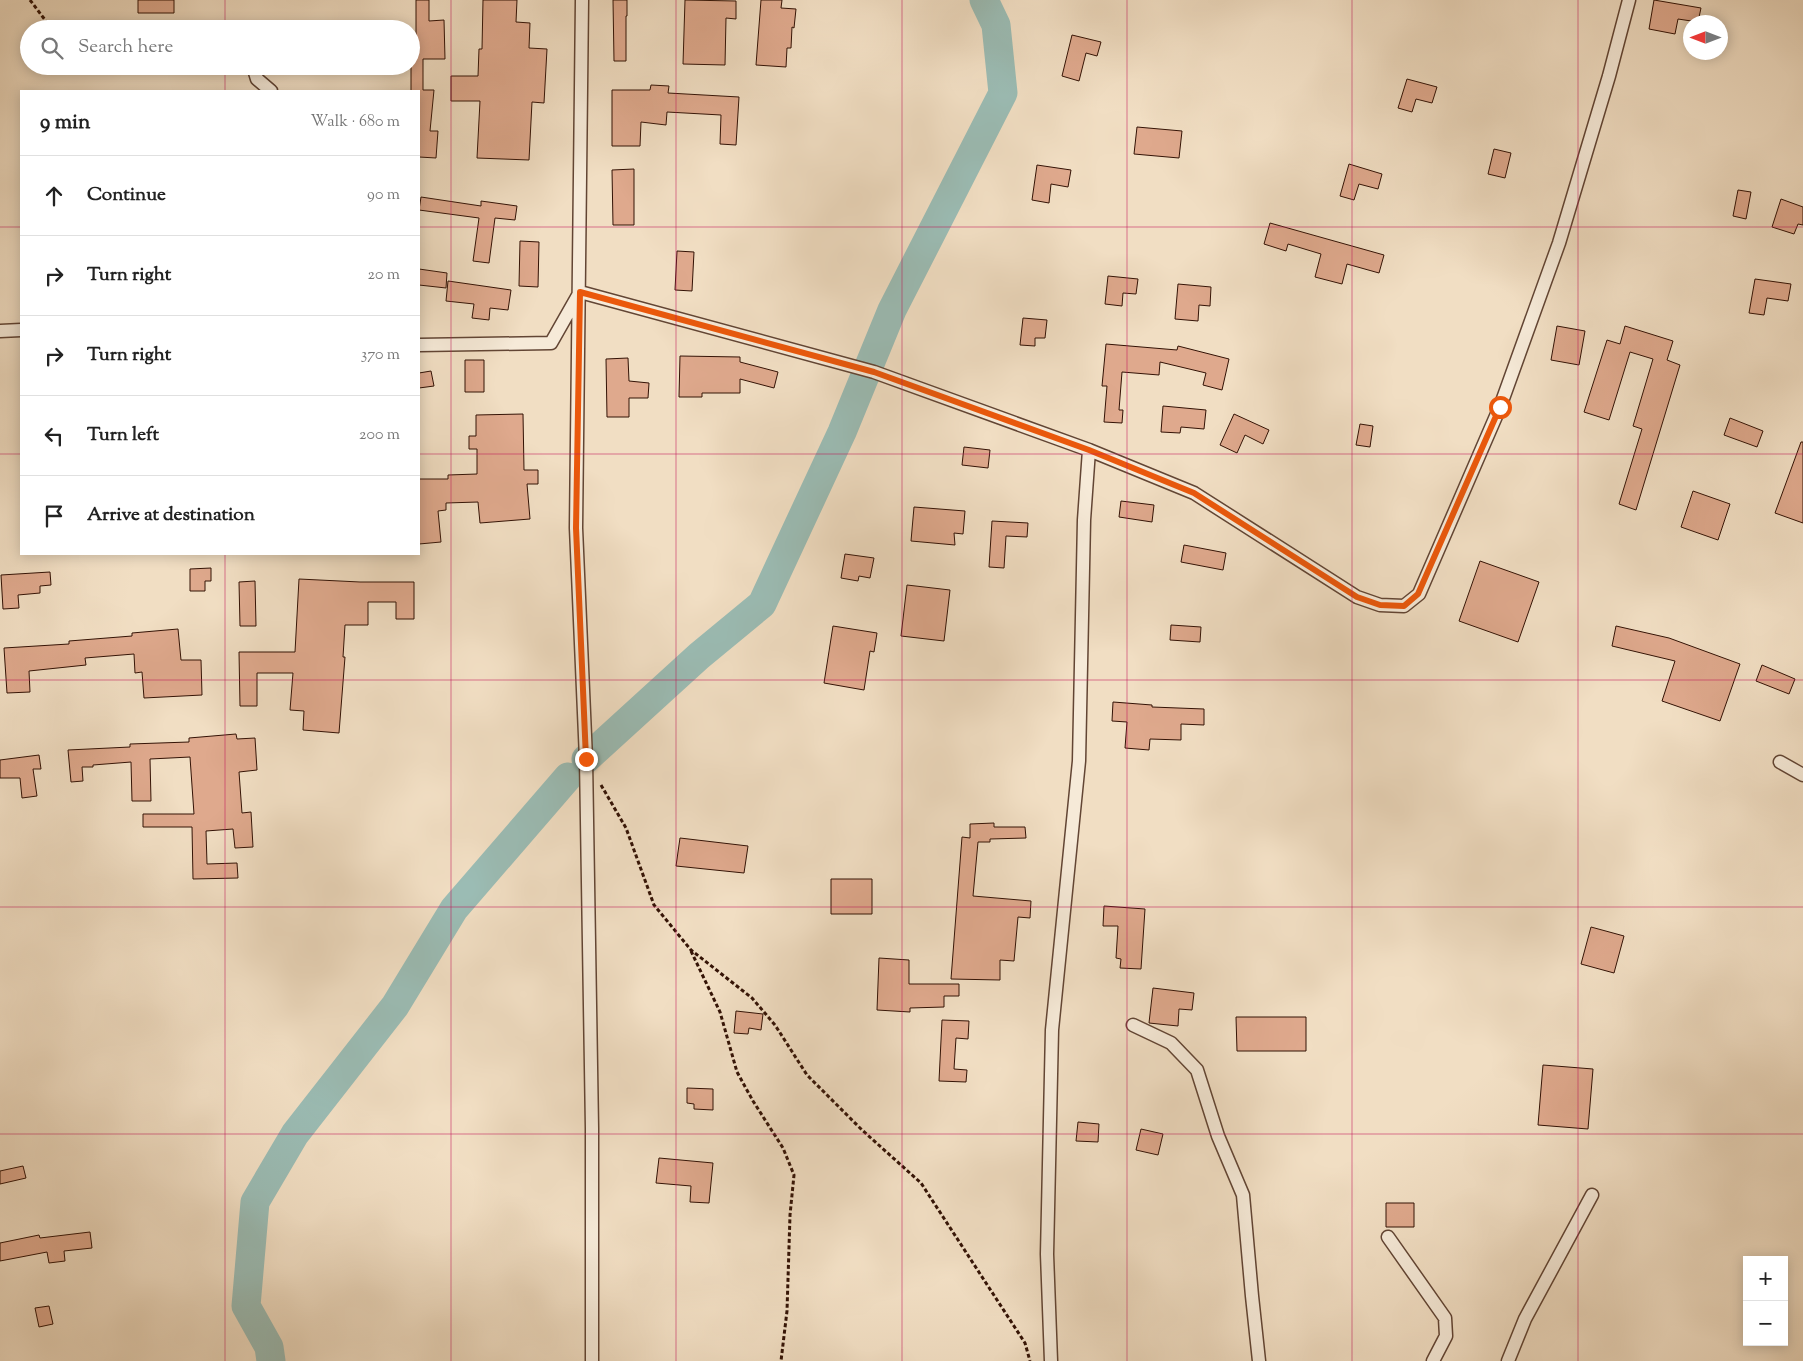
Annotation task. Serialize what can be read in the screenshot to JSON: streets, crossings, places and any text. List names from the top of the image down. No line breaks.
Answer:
{"north":"left","page":{"search":"Search here","heading":["9 min","Walk · 680 m"],"list":[["Continue","90 m"],["Turn right","20 m"],["Turn right","370 m"],["Turn left","200 m"],"Arrive at destination"],"map_buttons":["+","−"]}}
